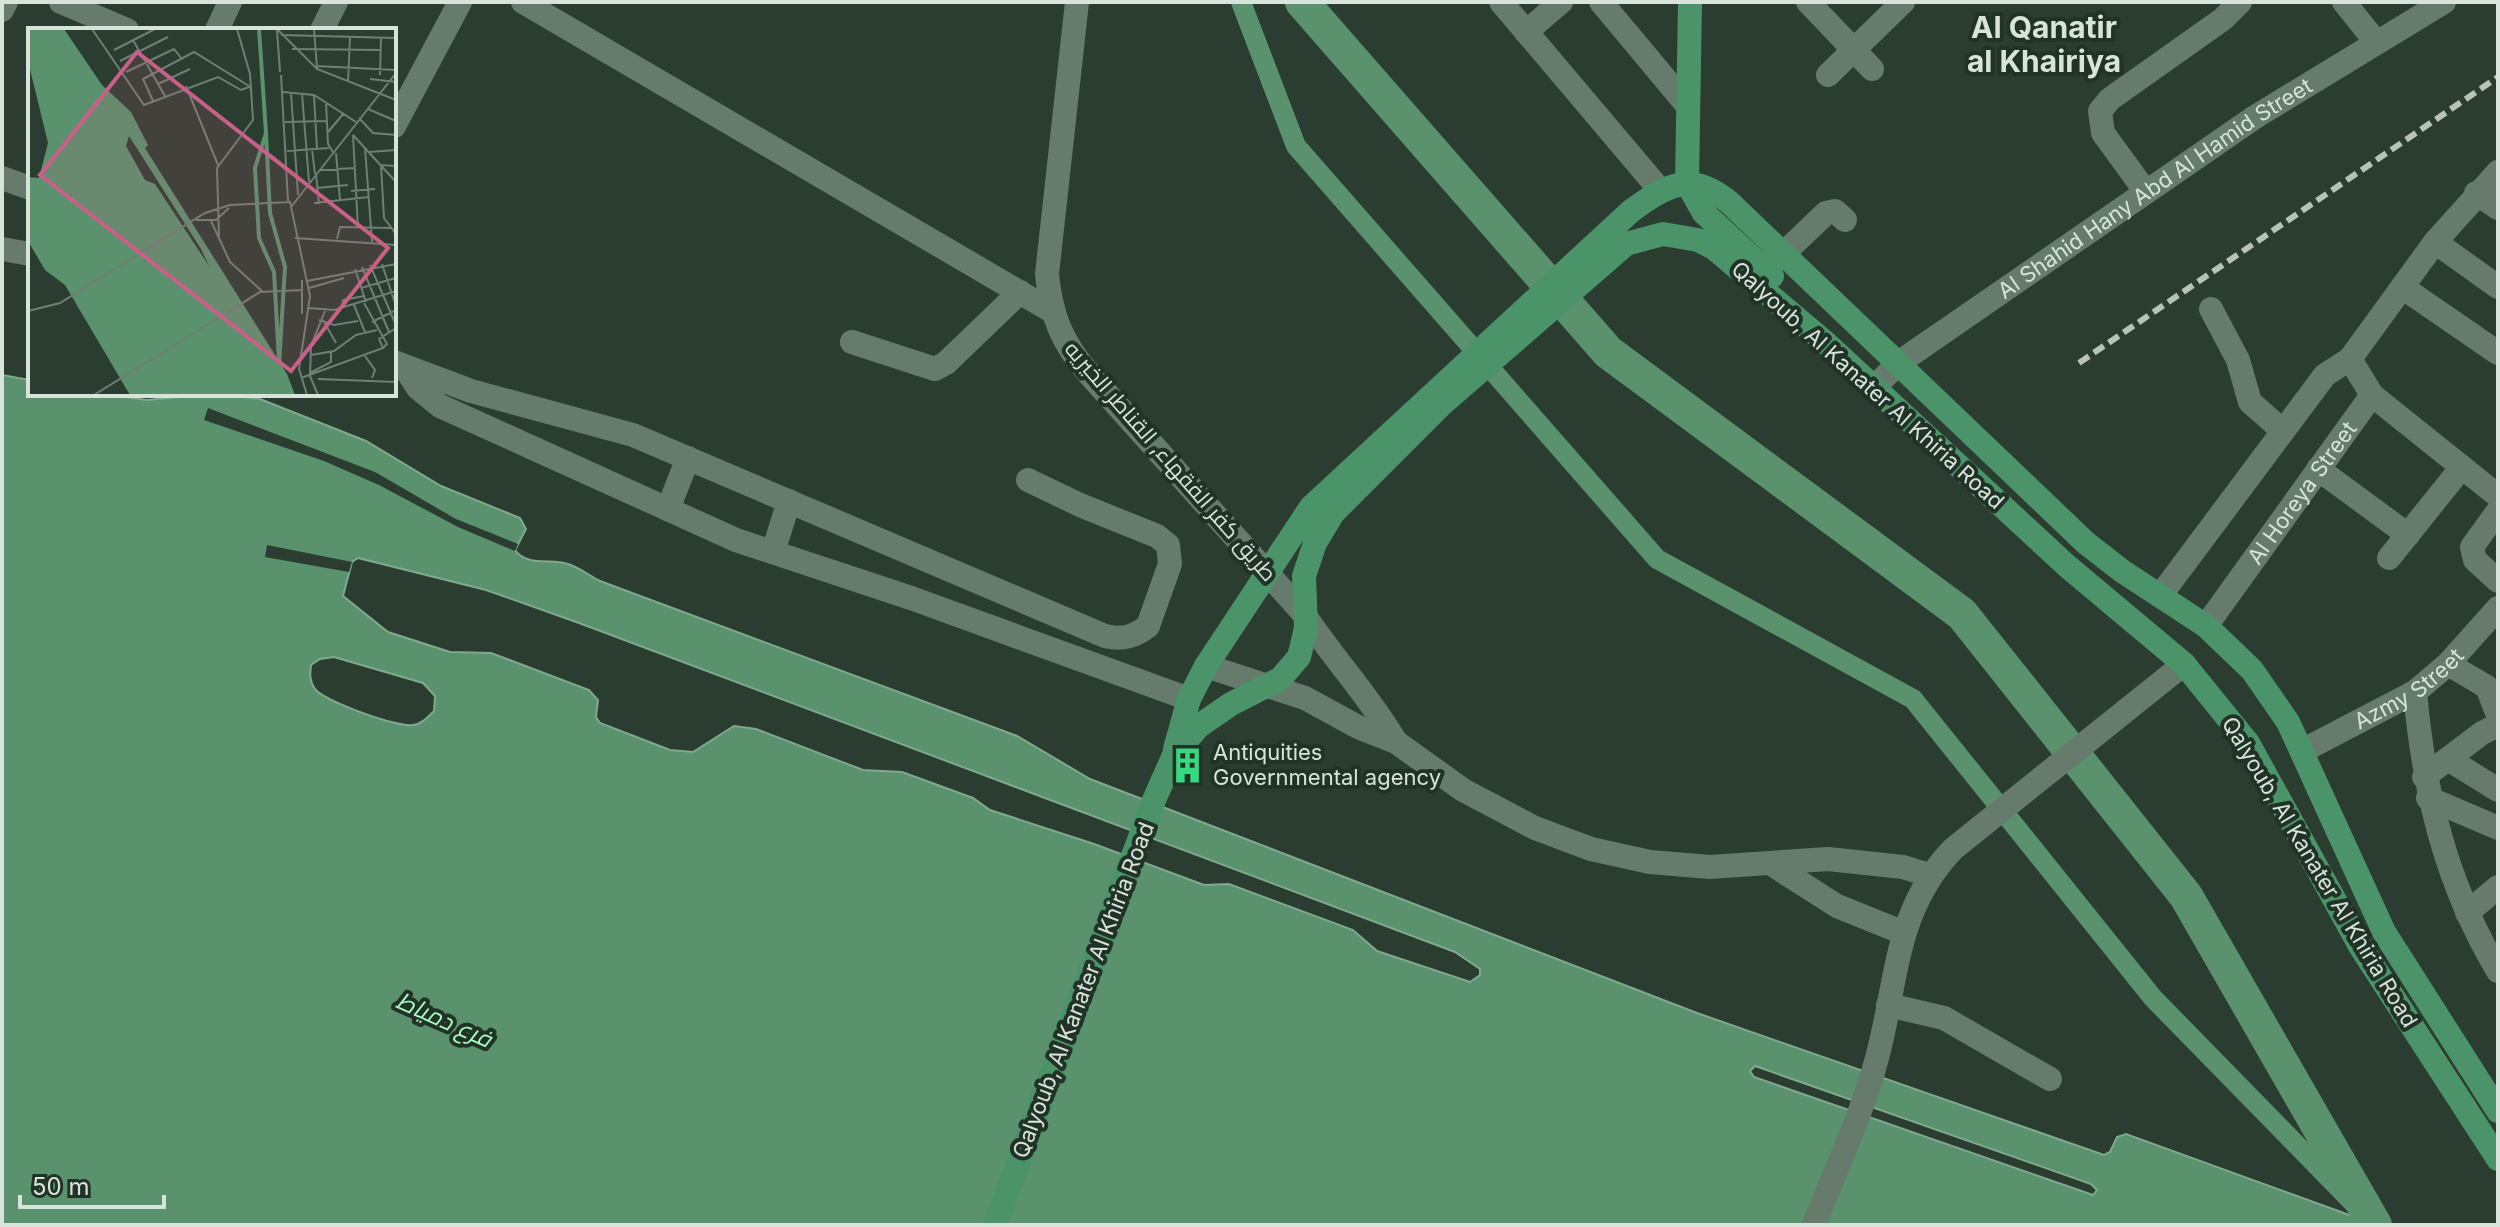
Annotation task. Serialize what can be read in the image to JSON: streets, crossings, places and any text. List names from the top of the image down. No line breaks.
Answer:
{"streets":{"main road":["Qalyoub, Al Kanater Al Khiria Road"],"street":["Al Shahid Hany Abd Al Hamid Street","طريق كفر الفقهاء, القناطر الخيريه","Al Horeya Street","Azmy Street"]},"crossings":[["Al Shahid Hany Abd Al Hamid Street","Qalyoub, Al Kanater Al Khiria Road"],["Qalyoub, Al Kanater Al Khiria Road","طريق كفر الفقهاء, القناطر الخيريه"],["Qalyoub, Al Kanater Al Khiria Road","Al Horeya Street"],["Qalyoub, Al Kanater Al Khiria Road","Azmy Street"]],"districts":["Al Qanatir al Khairiya"],"water":["فرع دمياط"],"places":{"building":["Antiquities Governmental agency"]},"scale_bar":"50 m"}
